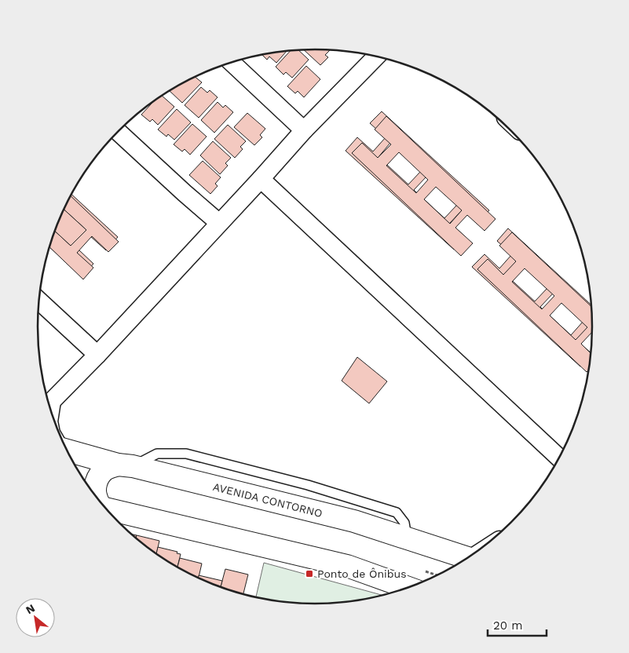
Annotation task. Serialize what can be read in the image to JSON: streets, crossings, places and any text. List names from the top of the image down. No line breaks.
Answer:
{"streets":{"main road":["AVENIDA CONTORNO"]},"places":{"transit":["Ponto de Ônibus"]},"scale_bar":"20 m","north":"top left"}
